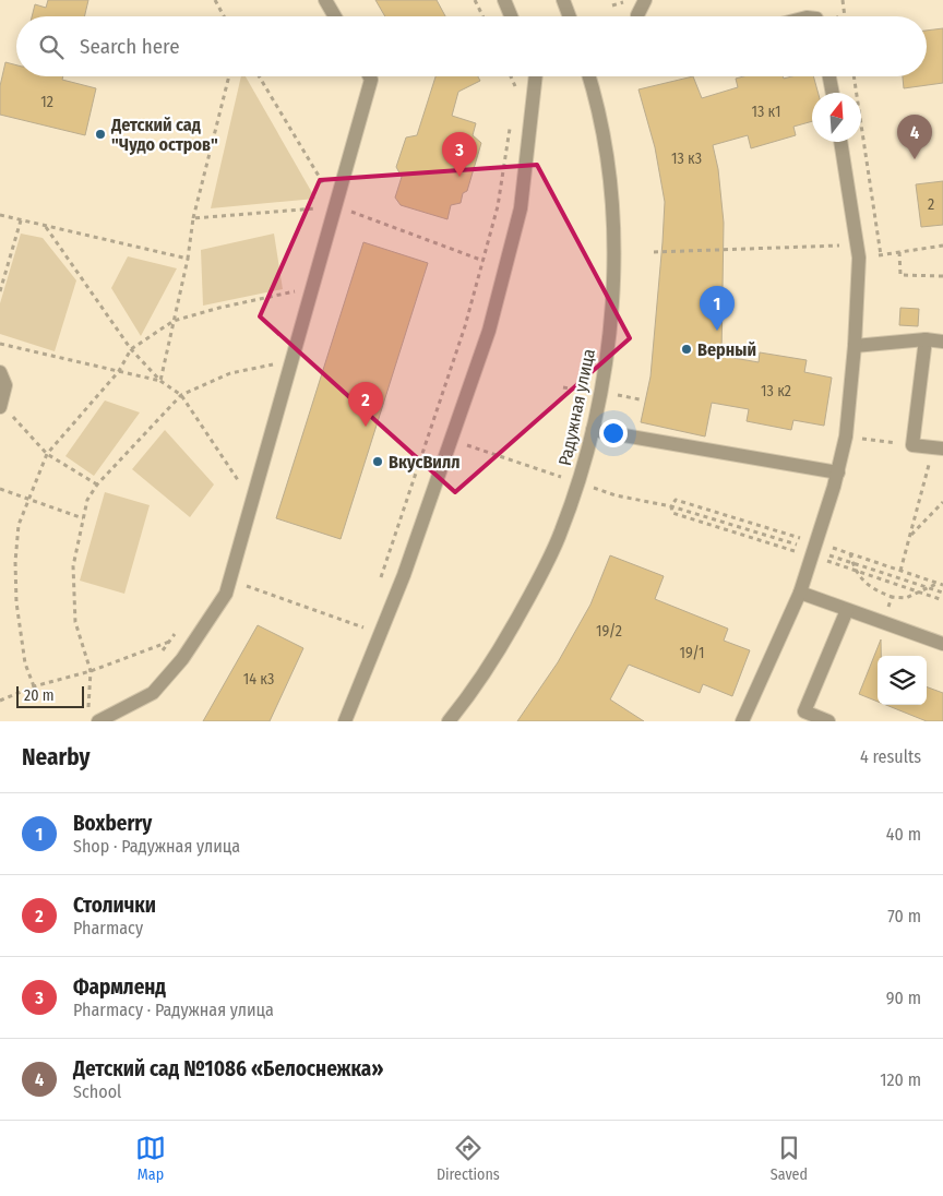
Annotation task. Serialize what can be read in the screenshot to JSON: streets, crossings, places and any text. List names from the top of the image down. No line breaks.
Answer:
{"streets":{"street":["Радужная улица"]},"places":["Детский сад \"Чудо остров\"","Верный","ВкусВилл"],"house_numbers":["12","13 к1","13 к3","2","13 к2","19/2","19/1","14 к3"],"scale_bar":"20 m","north":"top","page":{"search":"Search here","pins":["4","3","1","2"],"scale":"20 m","heading":["Nearby","4 results"],"list":[{"mark":"1","name":"Boxberry","note":"Shop · Радужная улица","value":"40 m"},{"mark":"2","name":"Столички","note":"Pharmacy","value":"70 m"},{"mark":"3","name":"Фармленд","note":"Pharmacy · Радужная улица","value":"90 m"},{"mark":"4","name":"Детский сад №1086 «Белоснежка»","note":"School","value":"120 m"}],"nav":["Map","Directions","Saved"]}}
